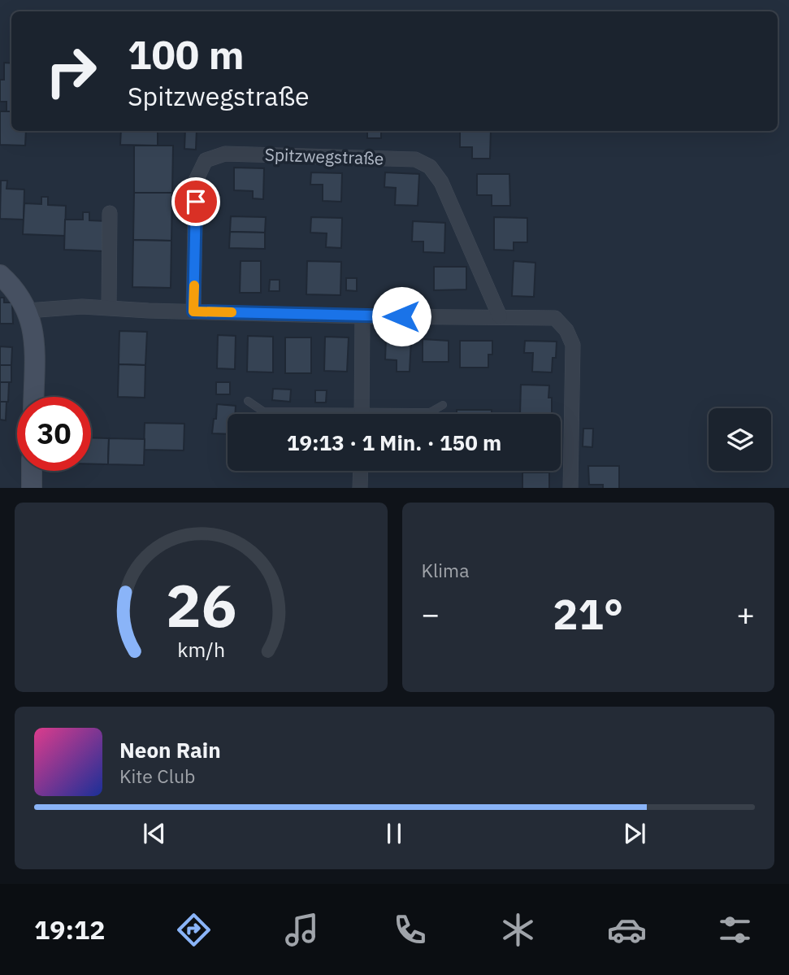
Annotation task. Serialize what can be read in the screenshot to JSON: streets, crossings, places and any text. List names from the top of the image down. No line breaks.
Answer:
{"streets":{"street":["Spitzwegstraße"]},"page":{"turn":["100 m","Spitzwegstraße"],"limit":"30","trip":"19:13 · 1 Min. · 150 m","tile":"Klima","heat":["−","21°","+"],"song":["Neon Rain","Kite Club"],"tabs":"19:12","gauge":["26","km/h"]}}
